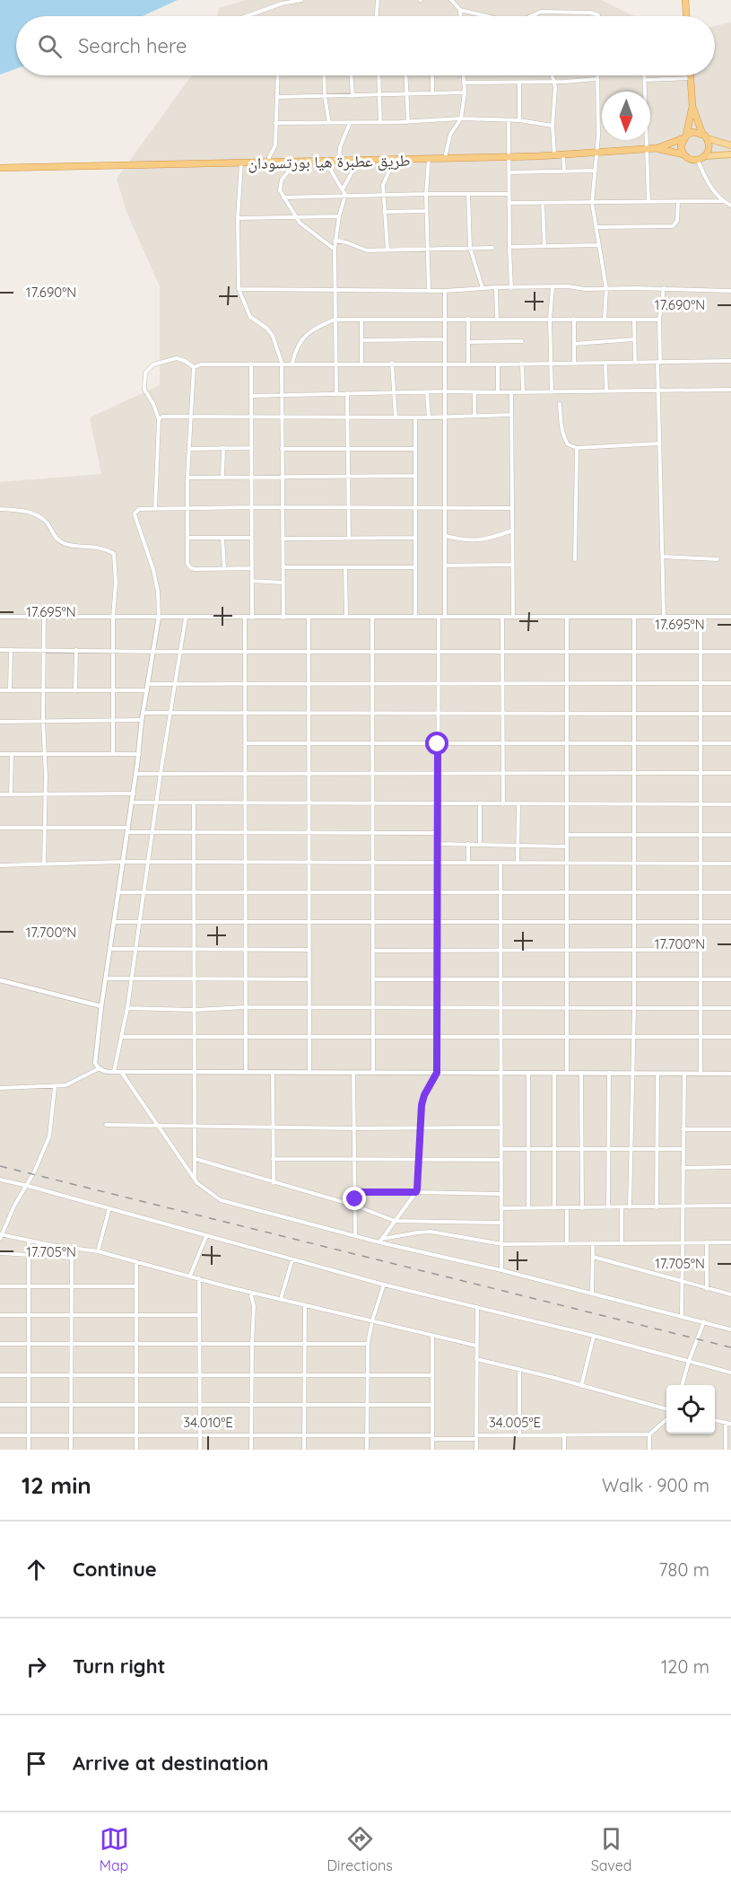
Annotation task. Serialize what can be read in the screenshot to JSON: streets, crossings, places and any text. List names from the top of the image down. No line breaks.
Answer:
{"streets":{"highway":["طريق عطبرة هيا بورتسودان"]},"north":"bottom","page":{"search":"Search here","heading":["12 min","Walk · 900 m"],"list":[["Continue","780 m"],["Turn right","120 m"],"Arrive at destination"],"nav":["Map","Directions","Saved"]},"coordinates":["17.690°N","17.695°N","17.700°N","17.705°N","34.010°E","34.005°E"]}
